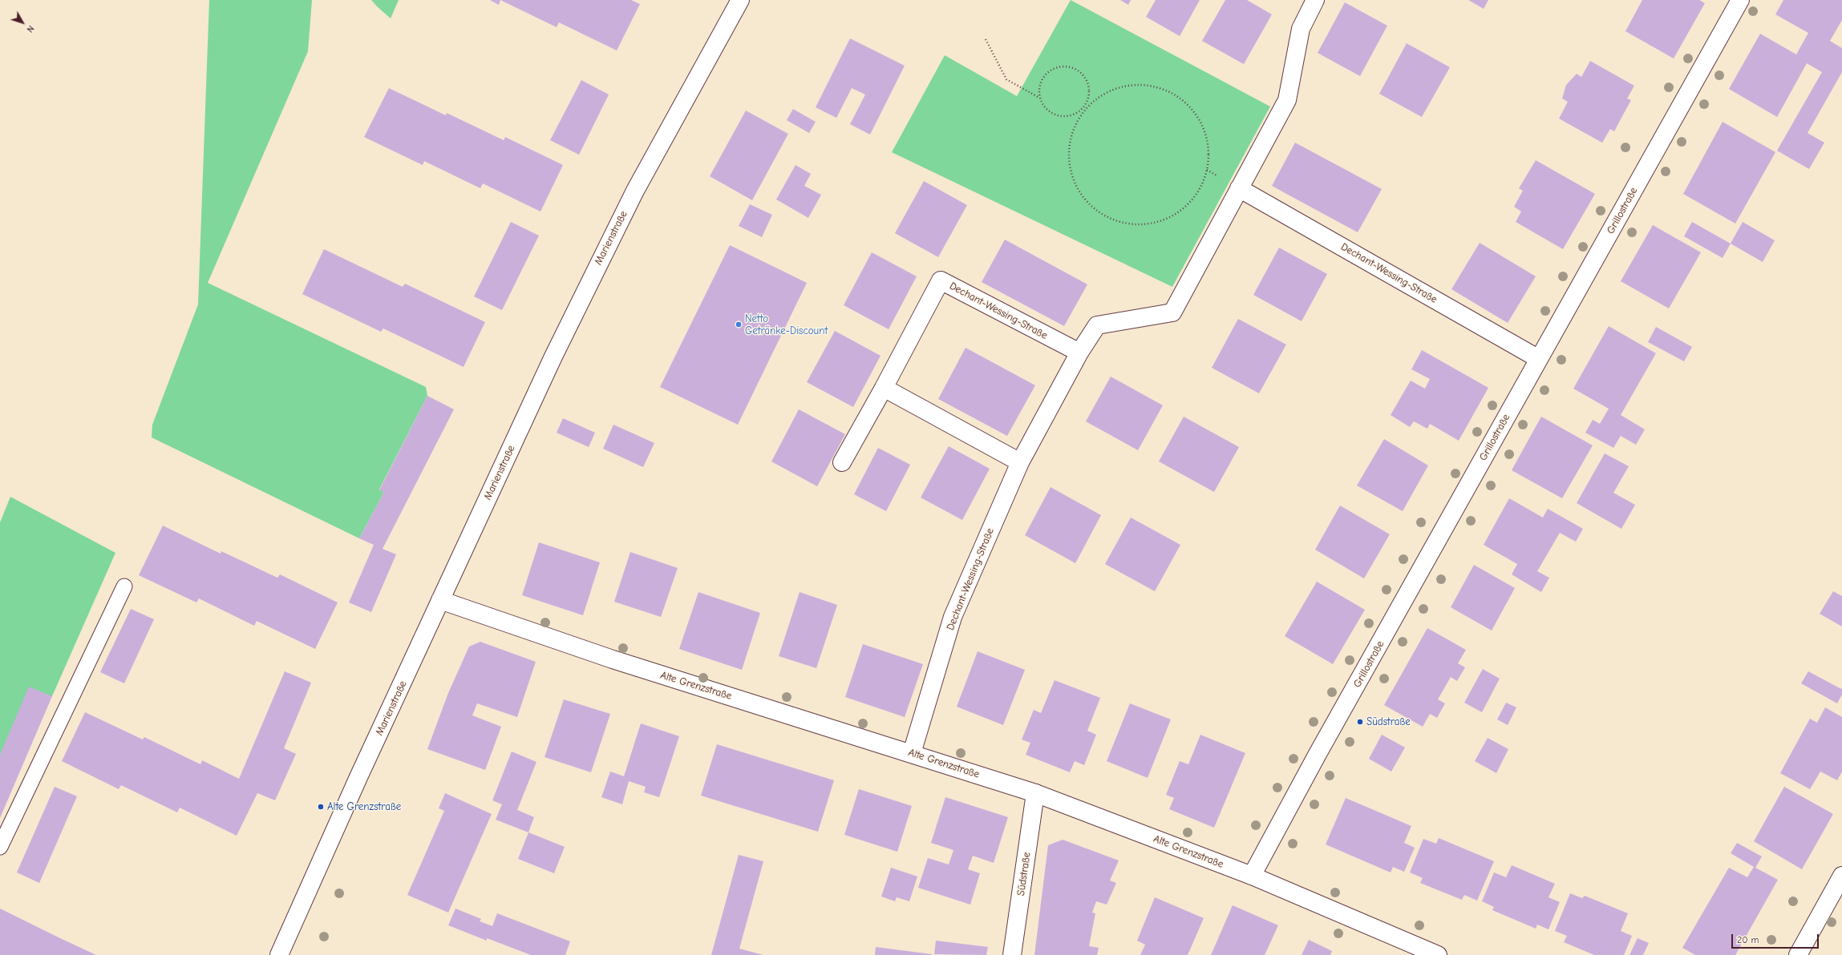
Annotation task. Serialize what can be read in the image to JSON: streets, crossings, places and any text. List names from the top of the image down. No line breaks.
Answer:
{"streets":{"street":["Grillostraße","Marienstraße","Dechant-Wessing-Straße","Alte Grenzstraße","Südstraße"]},"crossings":[["Grillostraße","Dechant-Wessing-Straße"],["Grillostraße","Alte Grenzstraße"],["Marienstraße","Alte Grenzstraße"],["Dechant-Wessing-Straße","Alte Grenzstraße"],["Alte Grenzstraße","Südstraße"]],"places":["Netto Getränke-Discount","Südstraße","Alte Grenzstraße"],"scale_bar":"20 m","north":"bottom right"}
